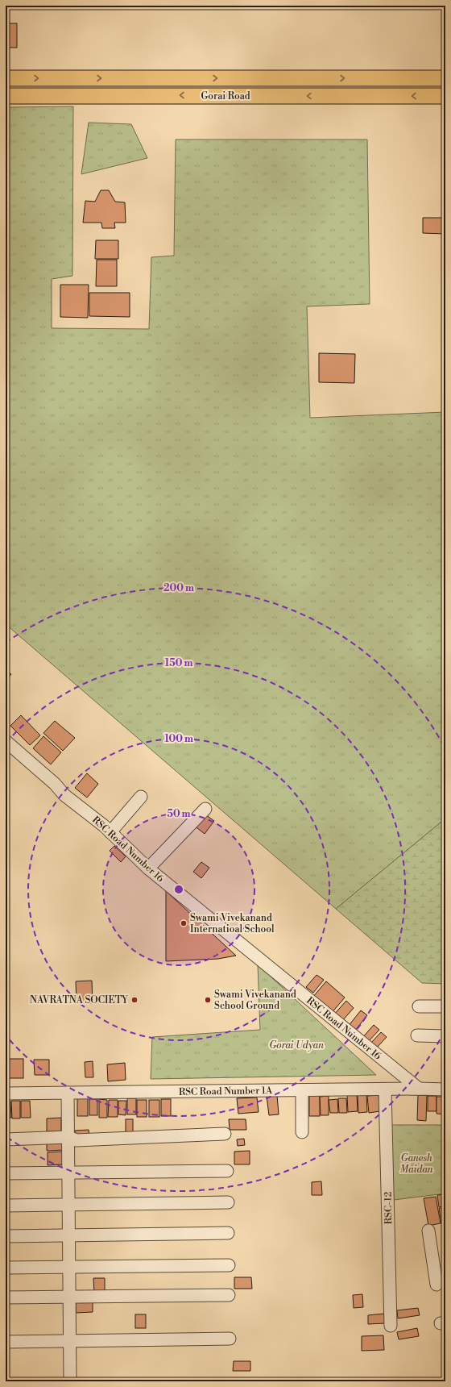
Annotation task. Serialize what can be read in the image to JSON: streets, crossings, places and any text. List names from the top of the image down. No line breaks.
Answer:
{"streets":{"main road":["Gorai Road"],"street":["RSC Road Number 16","RSC Road Number 1A","RSC-12"]},"crossings":[["RSC Road Number 16","RSC Road Number 1A"],["RSC Road Number 1A","RSC-12"]],"parks":["Gorai Udyan","Ganesh Maidan"],"places":["Swami Vivekanand Internatioal School","NAVRATNA SOCIETY","Swami Vivekanand School Ground"],"rings":["200 m","150 m","100 m","50 m"]}
